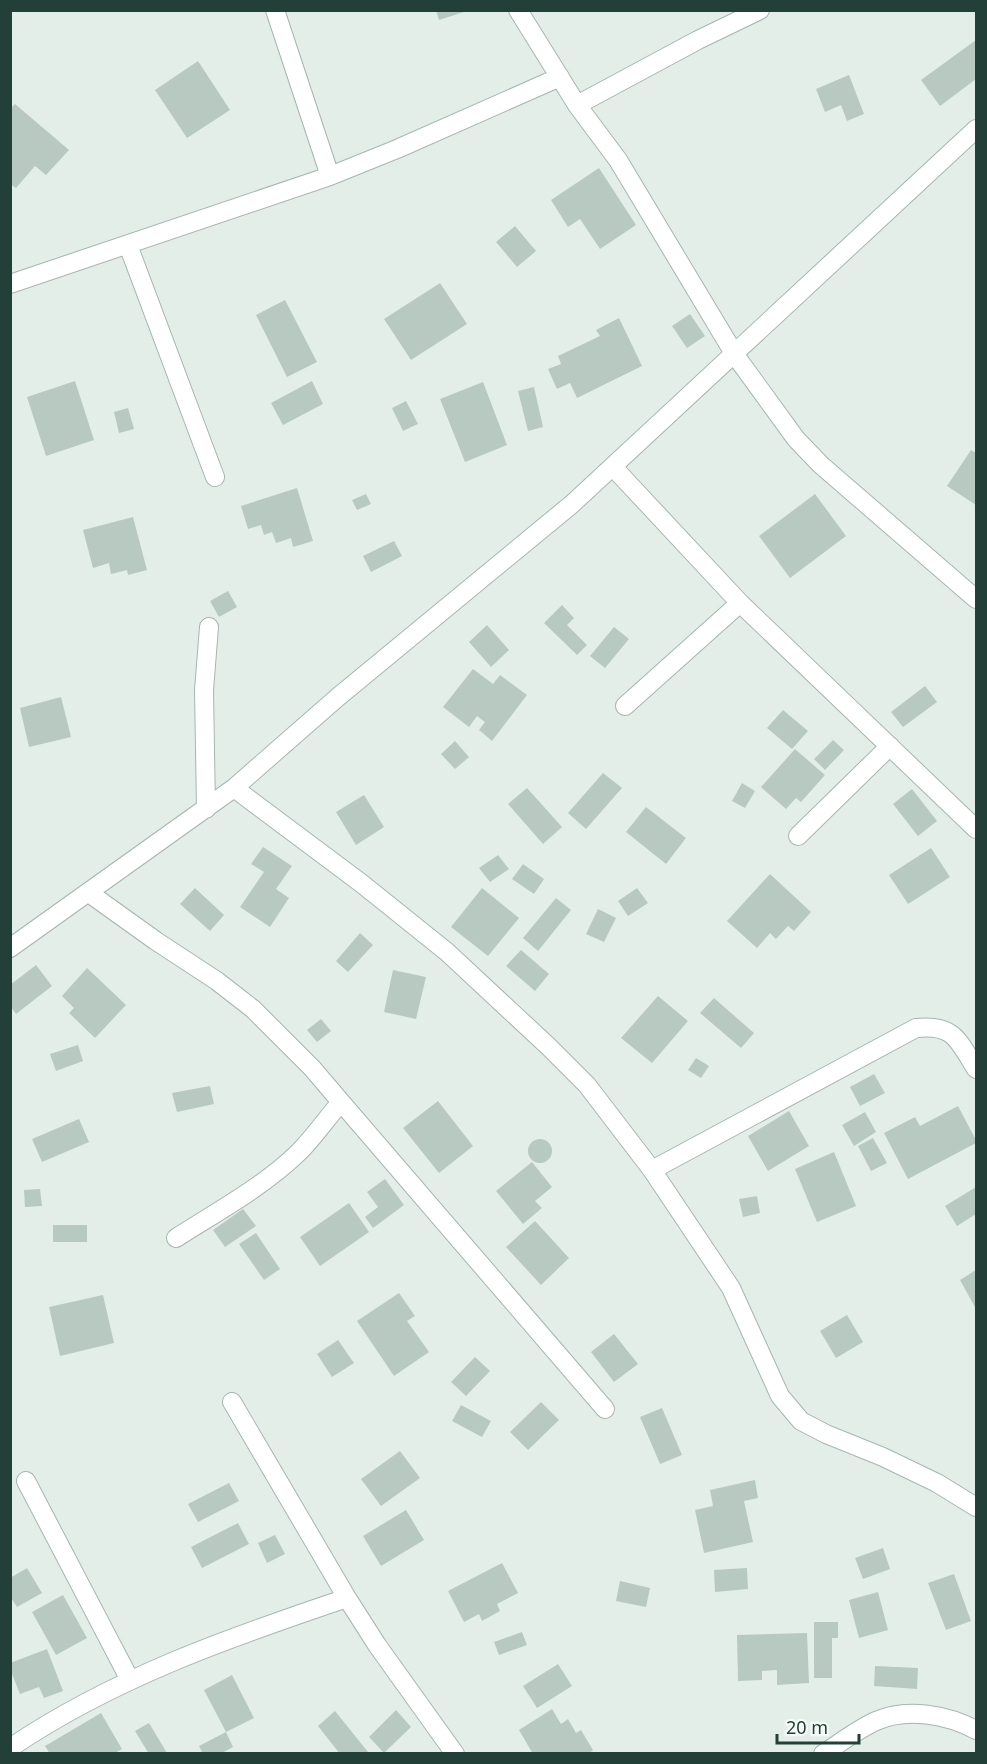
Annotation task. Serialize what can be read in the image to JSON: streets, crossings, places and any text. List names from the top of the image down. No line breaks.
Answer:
{"scale_bar":"20 m"}
